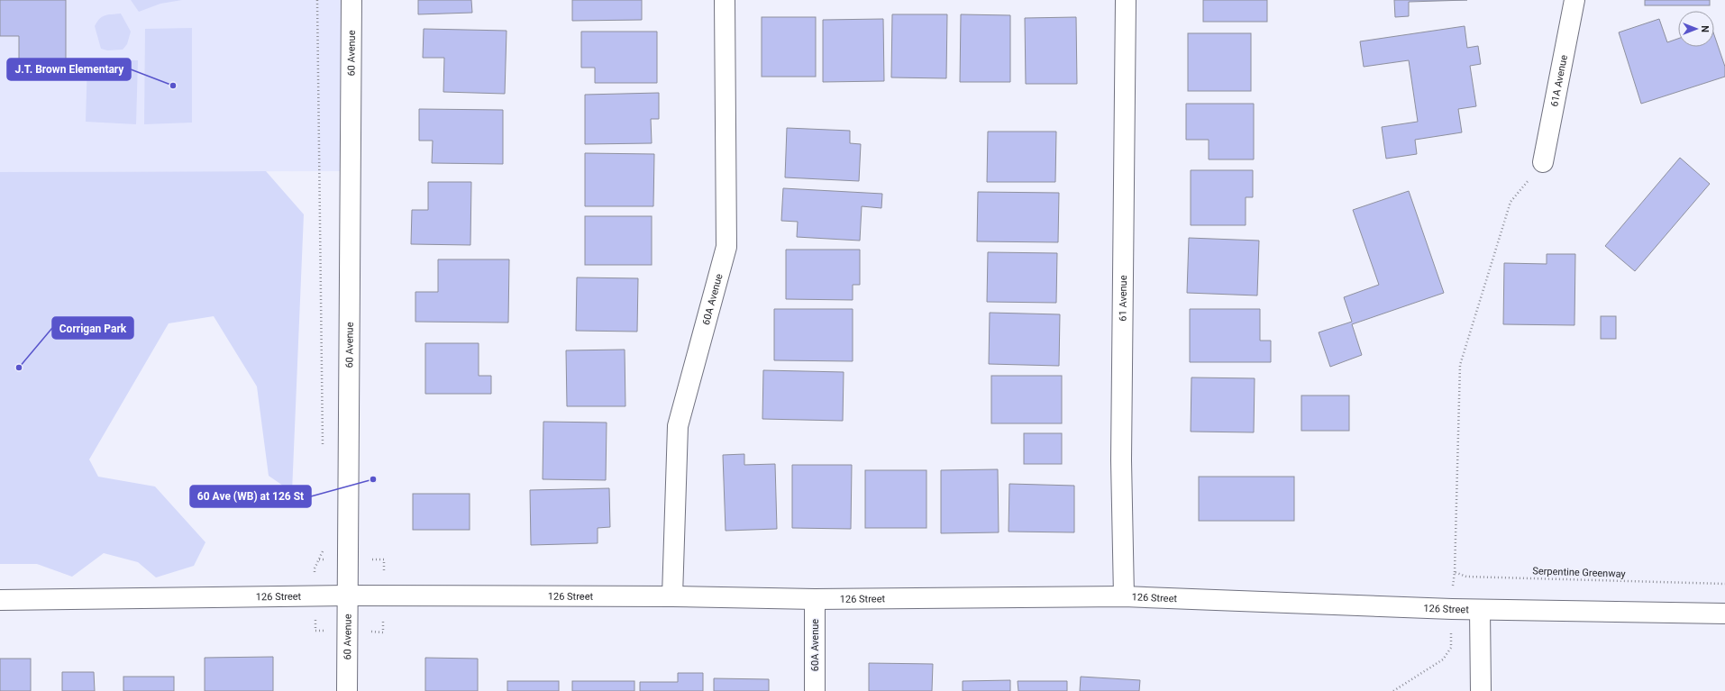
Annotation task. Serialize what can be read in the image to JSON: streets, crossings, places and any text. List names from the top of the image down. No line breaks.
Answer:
{"streets":{"street":["60 Avenue","61A Avenue","61 Avenue","60A Avenue","126 Street"],"path":["Serpentine Greenway"]},"crossings":[["60 Avenue","126 Street"],["61 Avenue","126 Street"],["60A Avenue","126 Street"]],"places":["J.T. Brown Elementary","Corrigan Park","60 Ave (WB) at 126 St"],"north":"right"}
